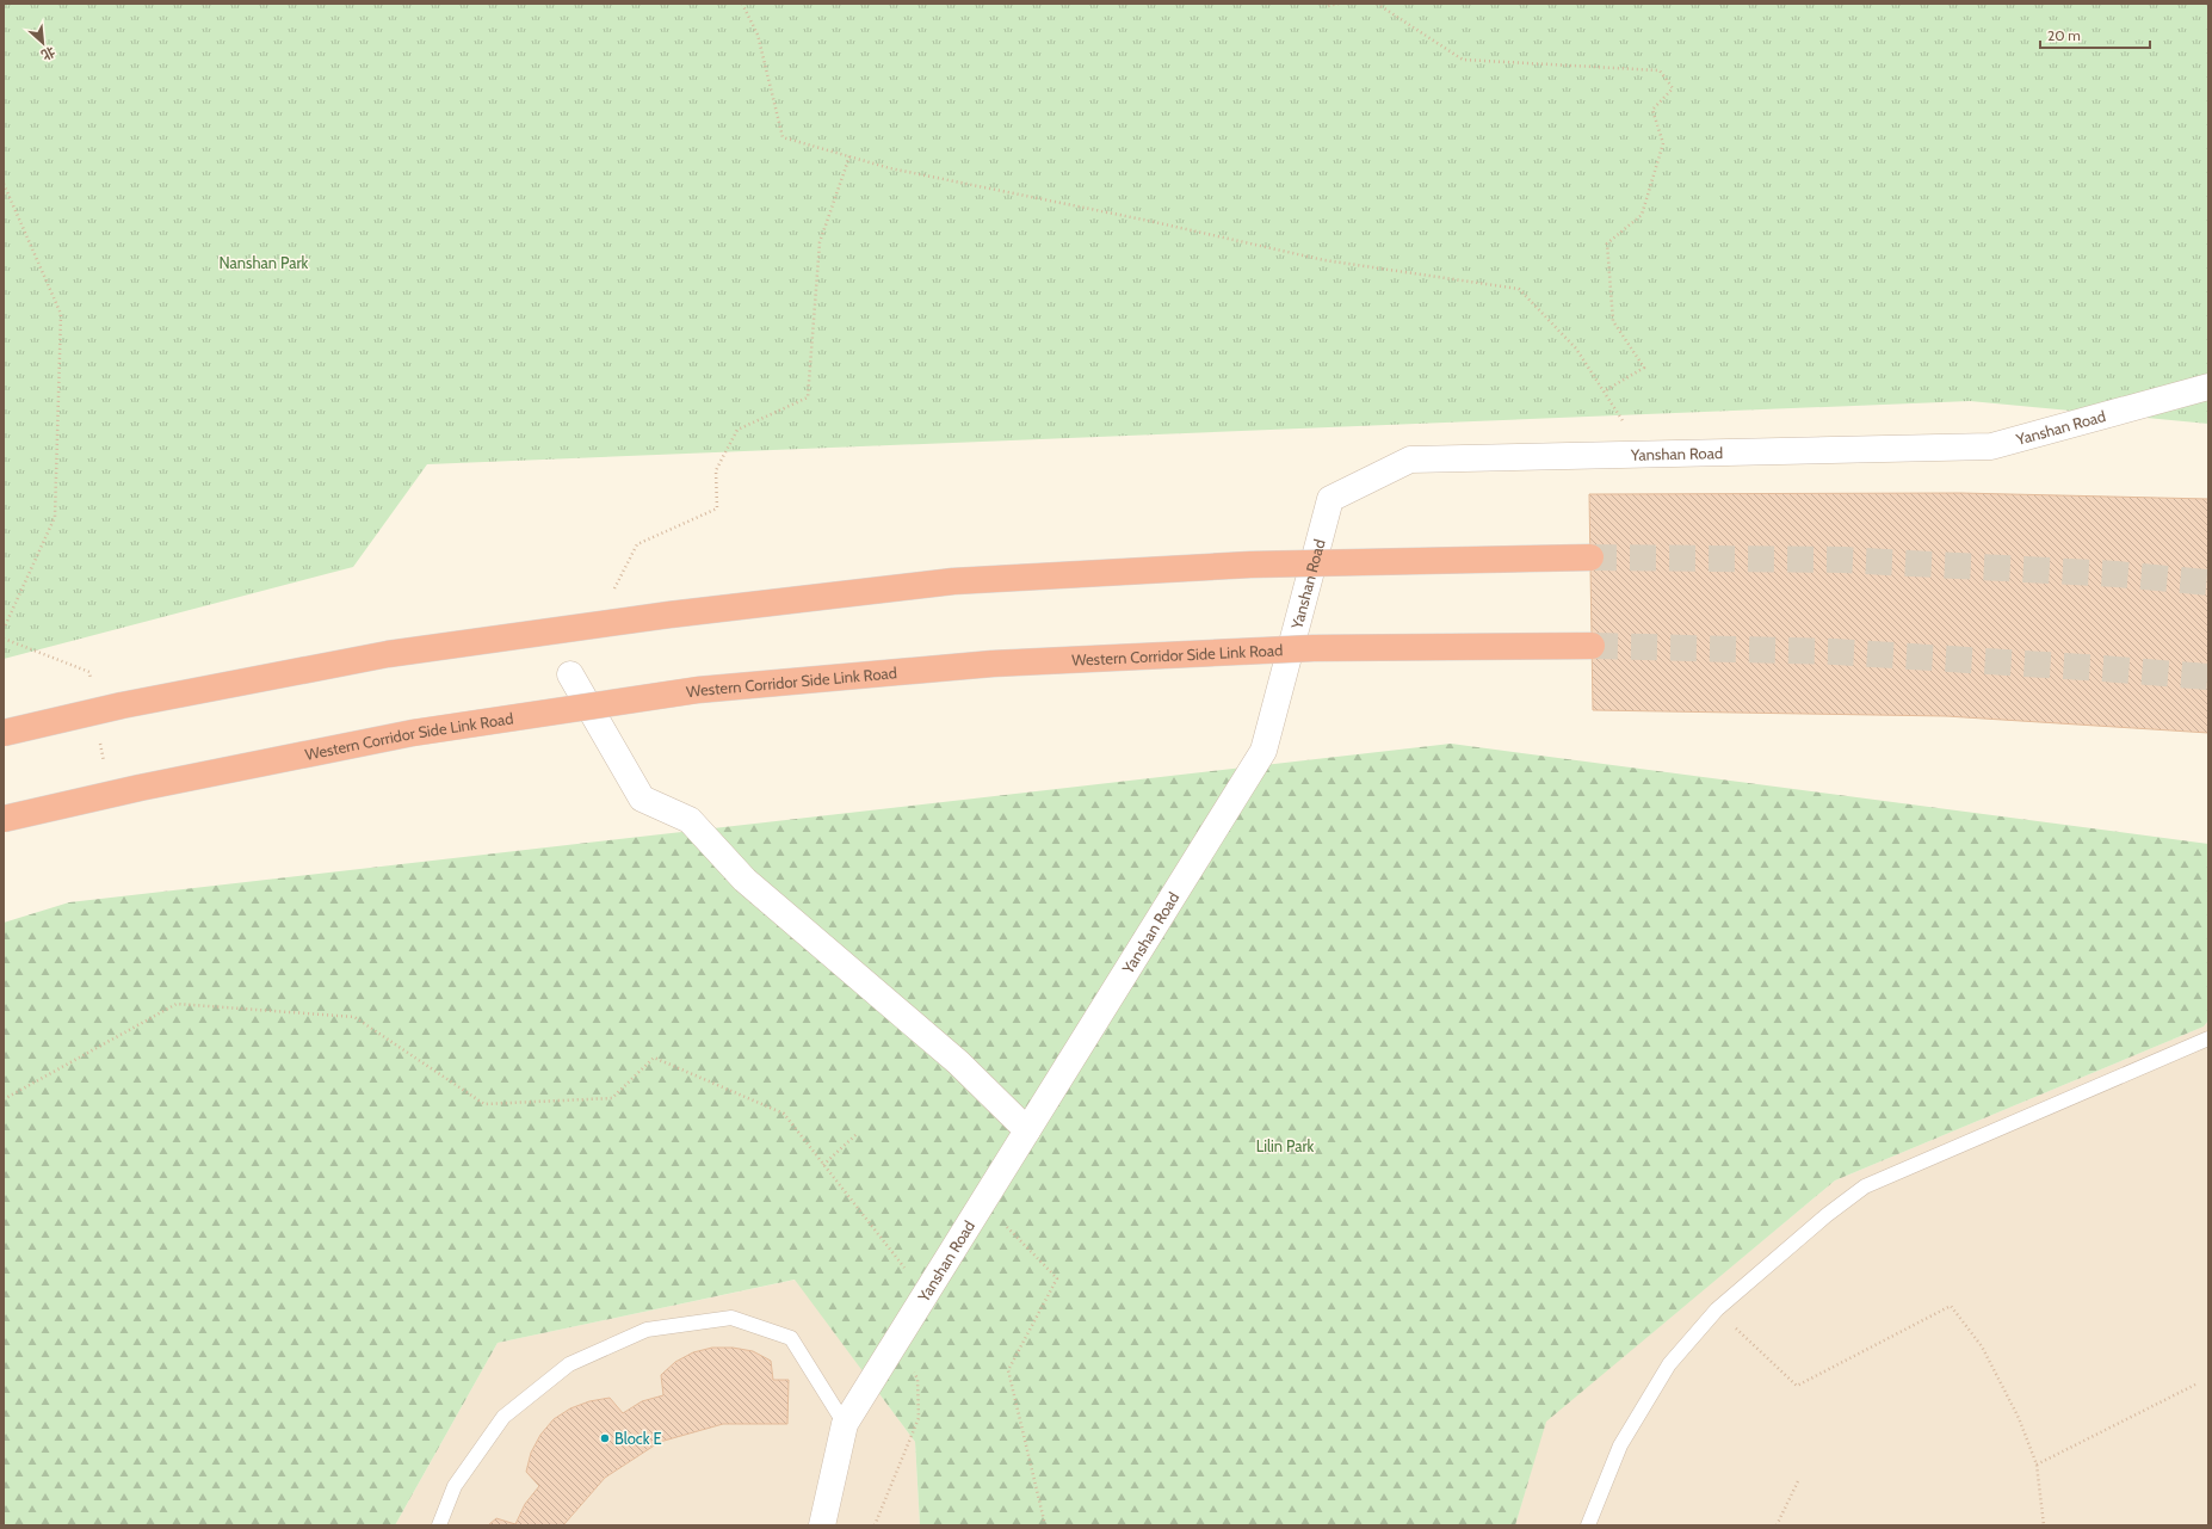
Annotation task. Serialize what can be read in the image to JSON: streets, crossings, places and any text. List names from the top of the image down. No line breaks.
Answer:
{"streets":{"highway":["Western Corridor Side Link Road"],"street":["Yanshan Road"]},"parks":["Nanshan Park","Lilin Park"],"places":["Block E"],"scale_bar":"20 m","north":"bottom right"}
